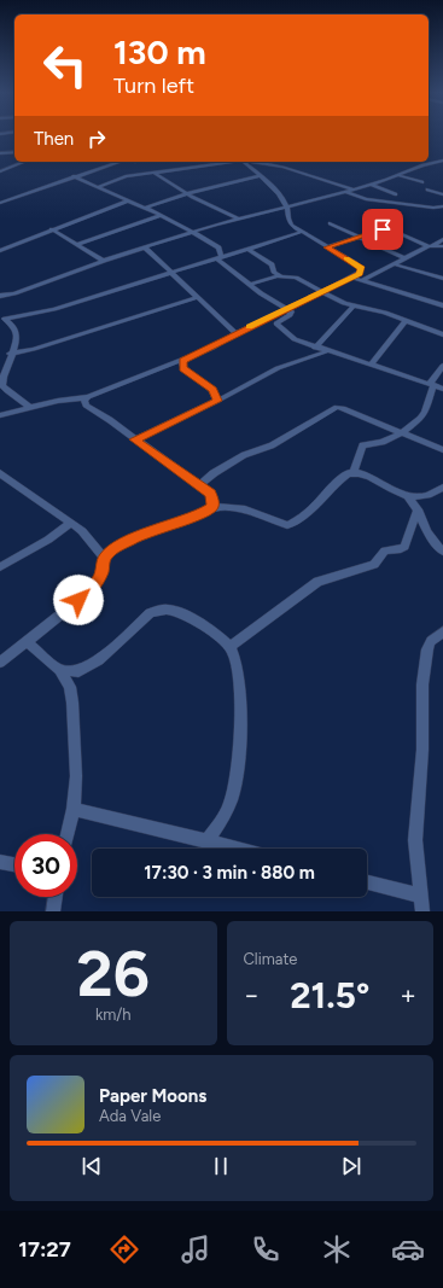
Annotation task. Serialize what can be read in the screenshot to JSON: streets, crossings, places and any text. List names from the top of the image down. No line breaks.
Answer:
{"page":{"turn":["130 m","Turn left"],"then":"Then","limit":"30","trip":"17:30 · 3 min · 880 m","tile":[["26","km/h"],"Climate"],"heat":["−","21.5°","+"],"song":["Paper Moons","Ada Vale"],"tabs":"17:27"}}
